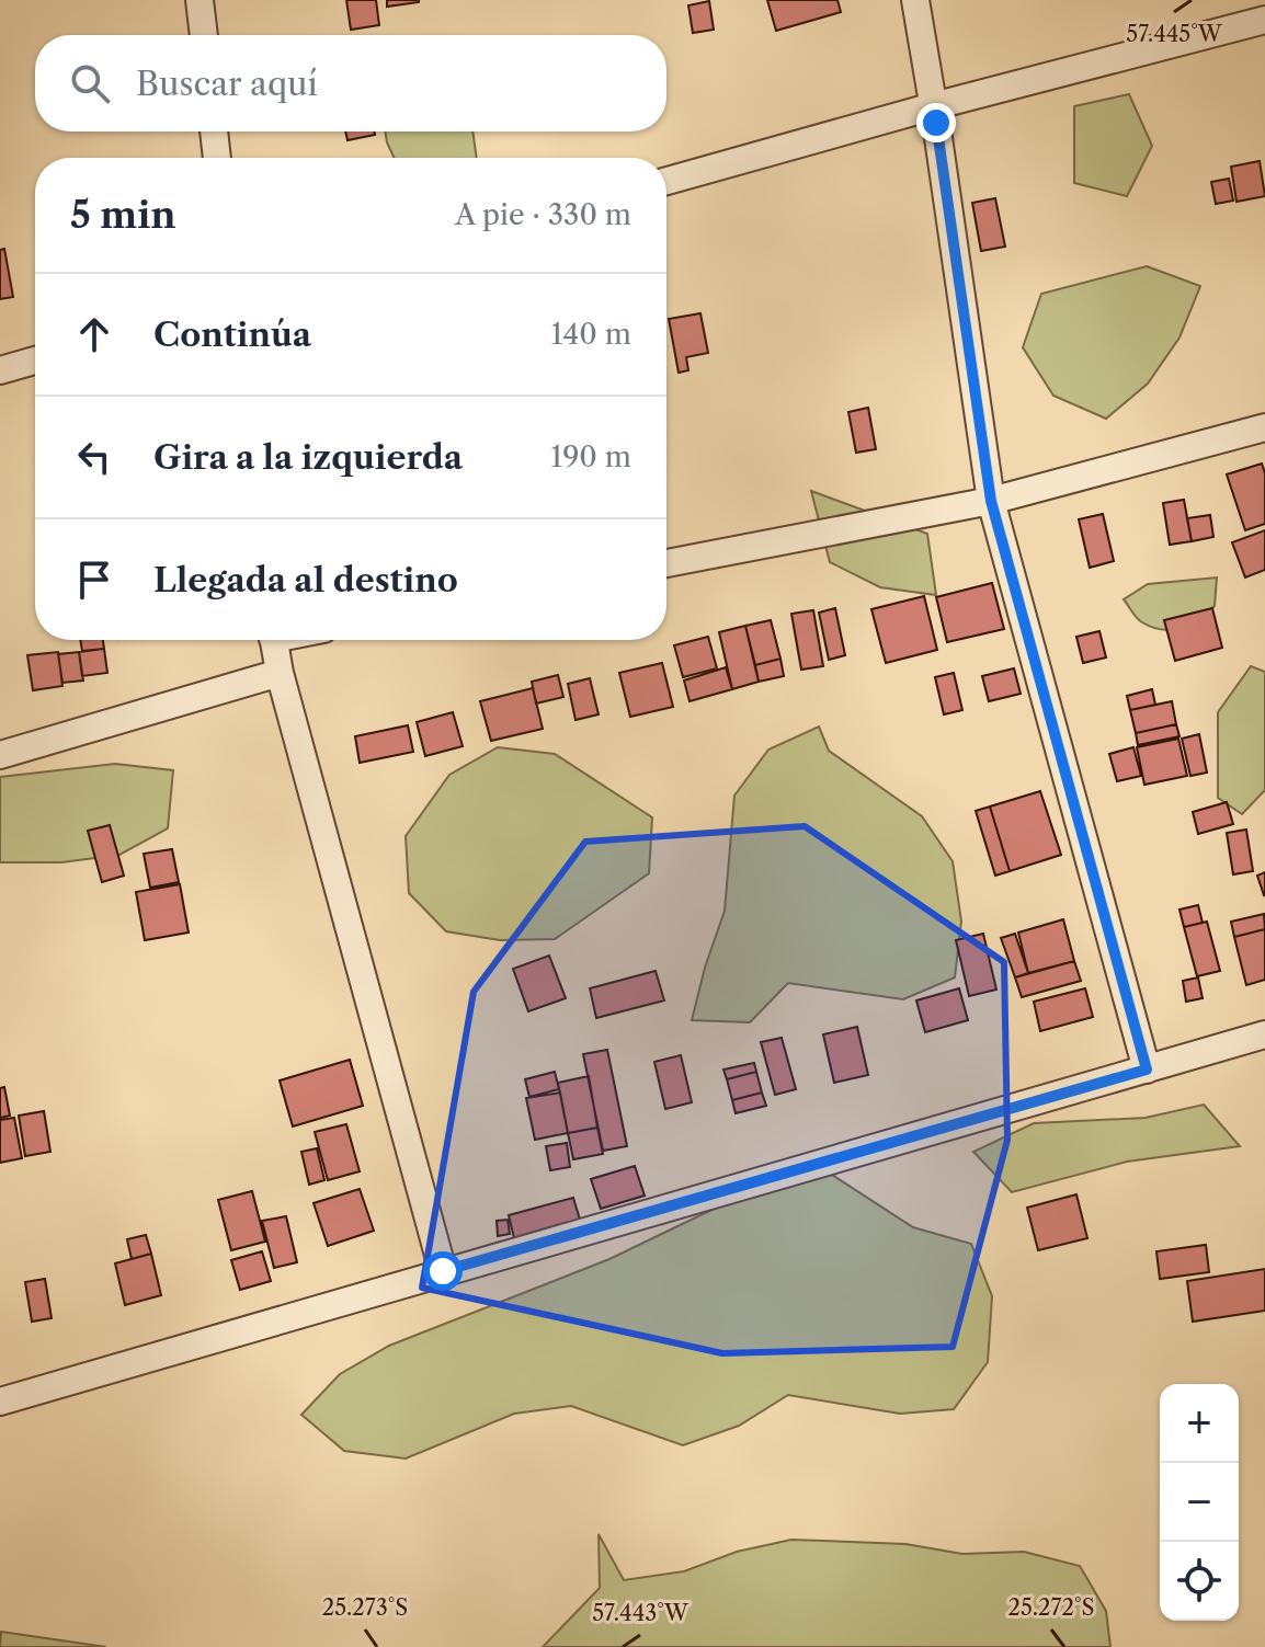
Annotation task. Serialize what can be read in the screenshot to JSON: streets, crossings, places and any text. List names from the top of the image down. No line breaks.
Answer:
{"page":{"search":"Buscar aquí","heading":["5 min","A pie · 330 m"],"list":[["Continúa","140 m"],["Gira a la izquierda","190 m"],"Llegada al destino"],"map_buttons":["+","−"]},"coordinates":["57.445°W","25.273°S","25.272°S","57.443°W"]}
